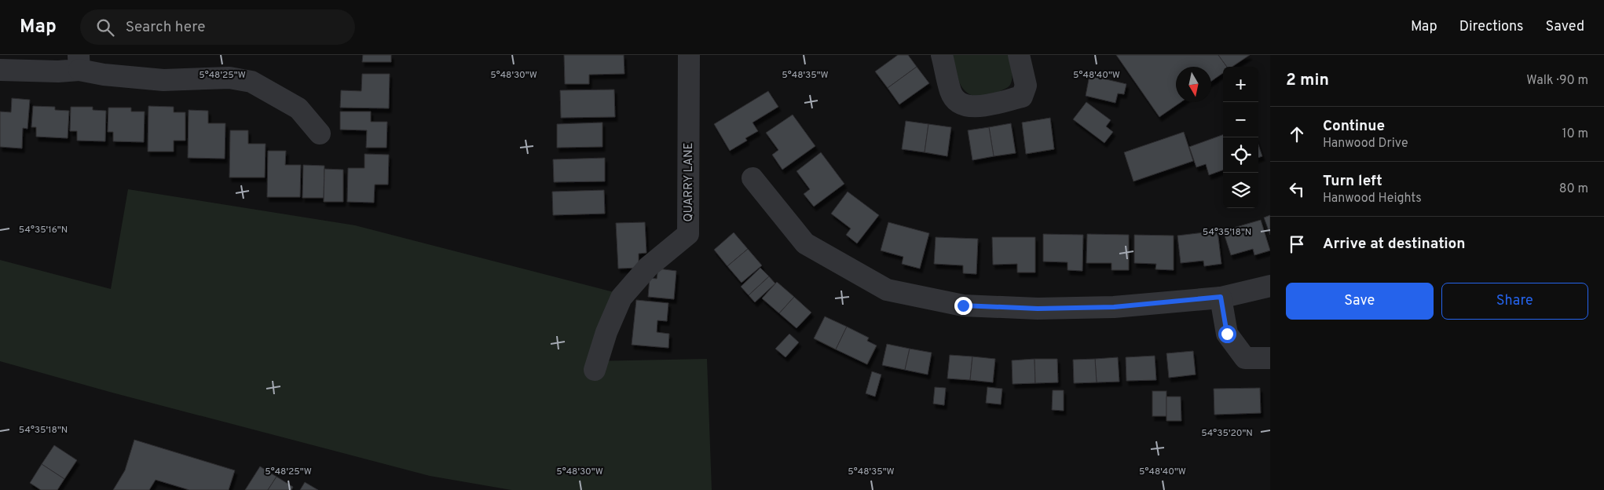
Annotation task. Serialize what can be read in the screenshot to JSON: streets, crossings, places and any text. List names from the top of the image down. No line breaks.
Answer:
{"streets":{"street":["QUARRY LANE"]},"north":"bottom","page":{"header":"Map","search":"Search here","nav":["Map","Directions","Saved"],"heading":["2 min","Walk · 90 m"],"map_buttons":["+","−"],"list":[["Continue","Hanwood Drive","10 m"],["Turn left","Hanwood Heights","80 m"],"Arrive at destination"],"buttons":["Save","Share"]},"coordinates":["5°48'25\"W","5°48'35\"W","5°48'30\"W","5°48'40\"W","54°35'16\"N","54°35'18\"N","54°35'20\"N"]}
